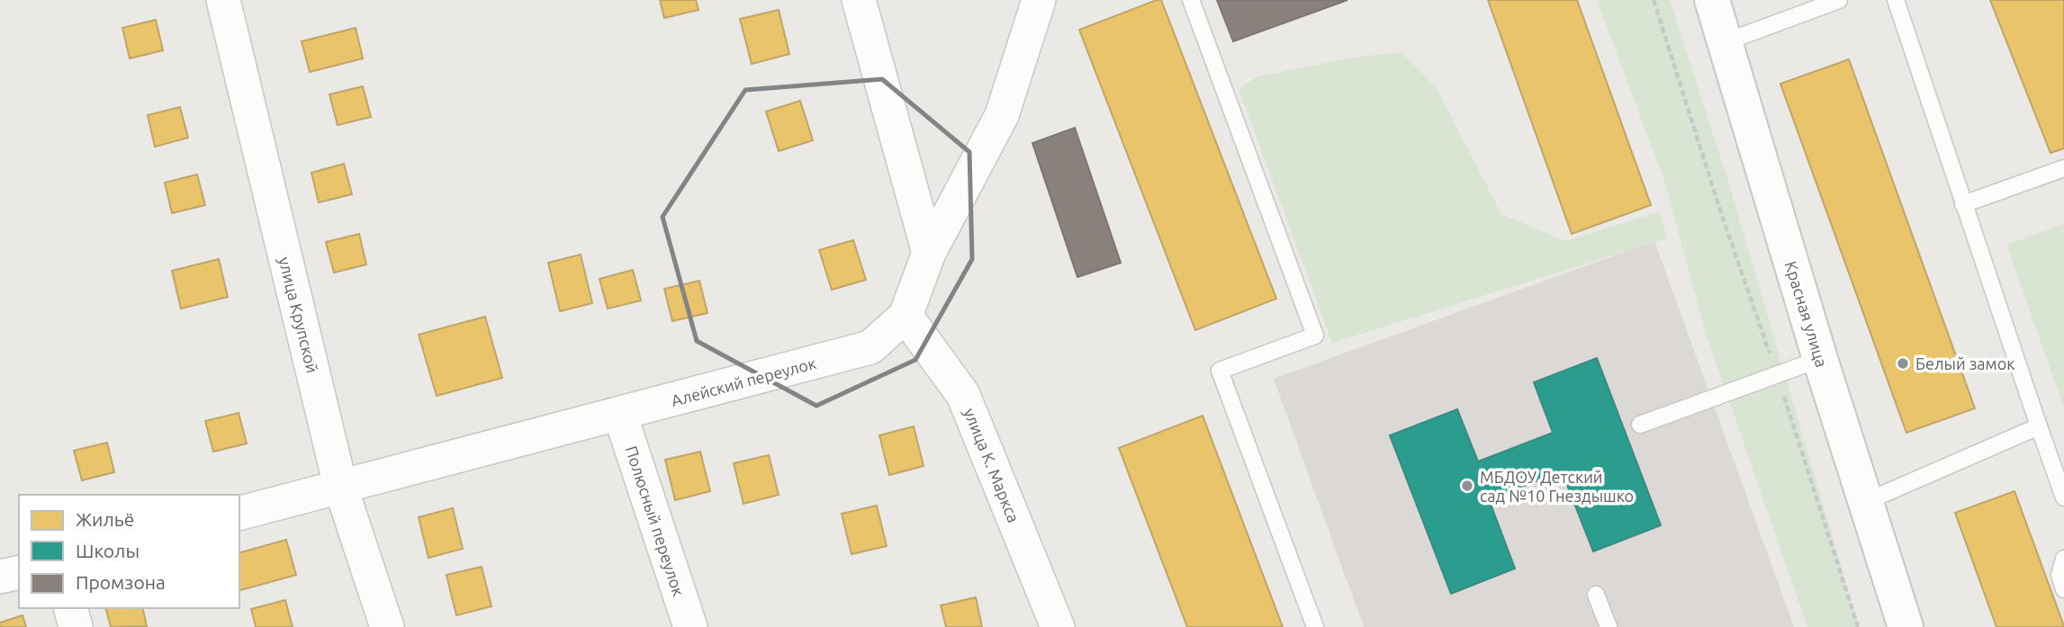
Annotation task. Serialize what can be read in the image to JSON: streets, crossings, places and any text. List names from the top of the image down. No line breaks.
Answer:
{"streets":{"street":["Красная улица","улица Крупской","Алейский переулок","улица К. Маркса","Полюсный переулок"]},"crossings":[["улица Крупской","Алейский переулок"],["Алейский переулок","улица К. Маркса"],["Алейский переулок","Полюсный переулок"]],"places":["Белый замок","МБДОУ Детский сад №10 Гнездышко"],"legend":["Жильё","Школы","Промзона"]}
